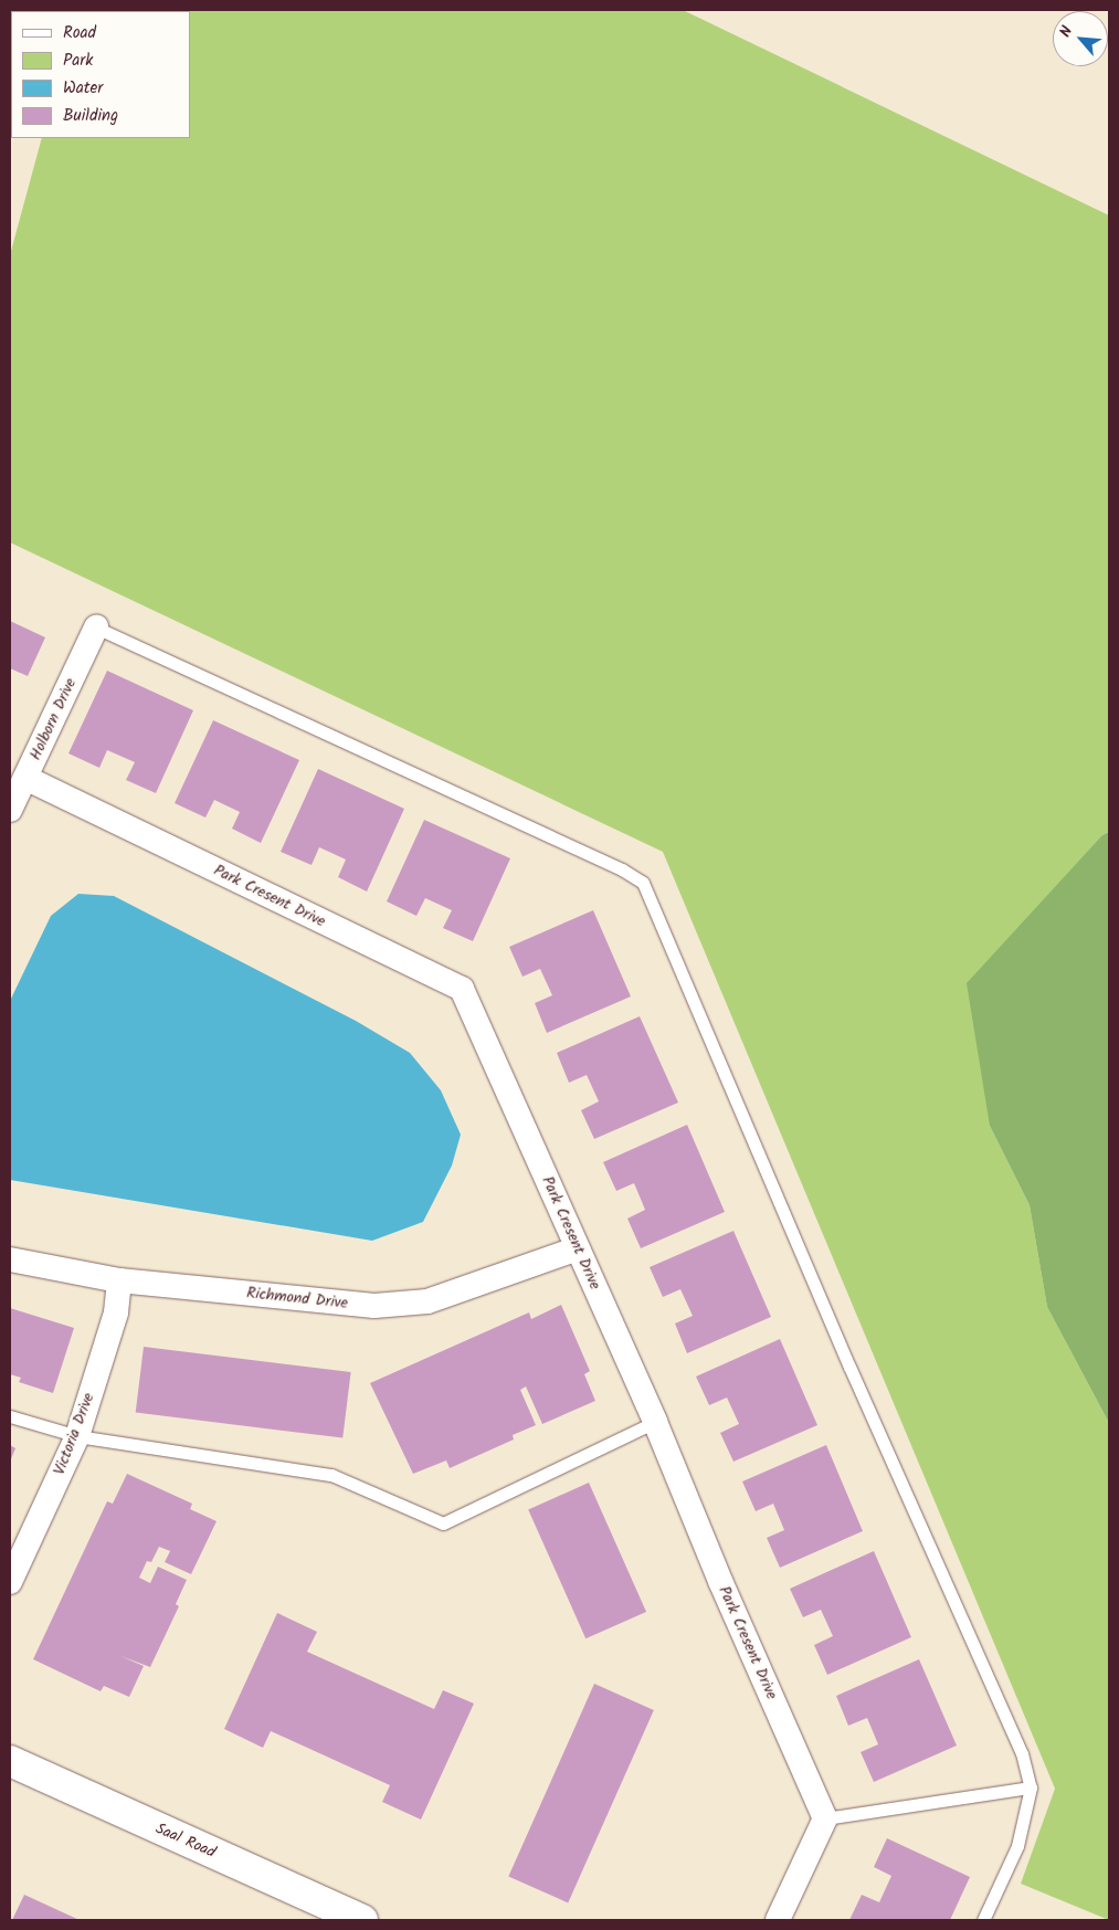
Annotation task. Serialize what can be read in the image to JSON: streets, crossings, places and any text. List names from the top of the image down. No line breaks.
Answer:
{"streets":{"street":["Holborn Drive","Park Cresent Drive","Richmond Drive","Victoria Drive","Saal Road"]},"crossings":[["Holborn Drive","Park Cresent Drive"],["Park Cresent Drive","Richmond Drive"],["Richmond Drive","Victoria Drive"]],"legend":["Road","Park","Water","Building"],"north":"top left"}
